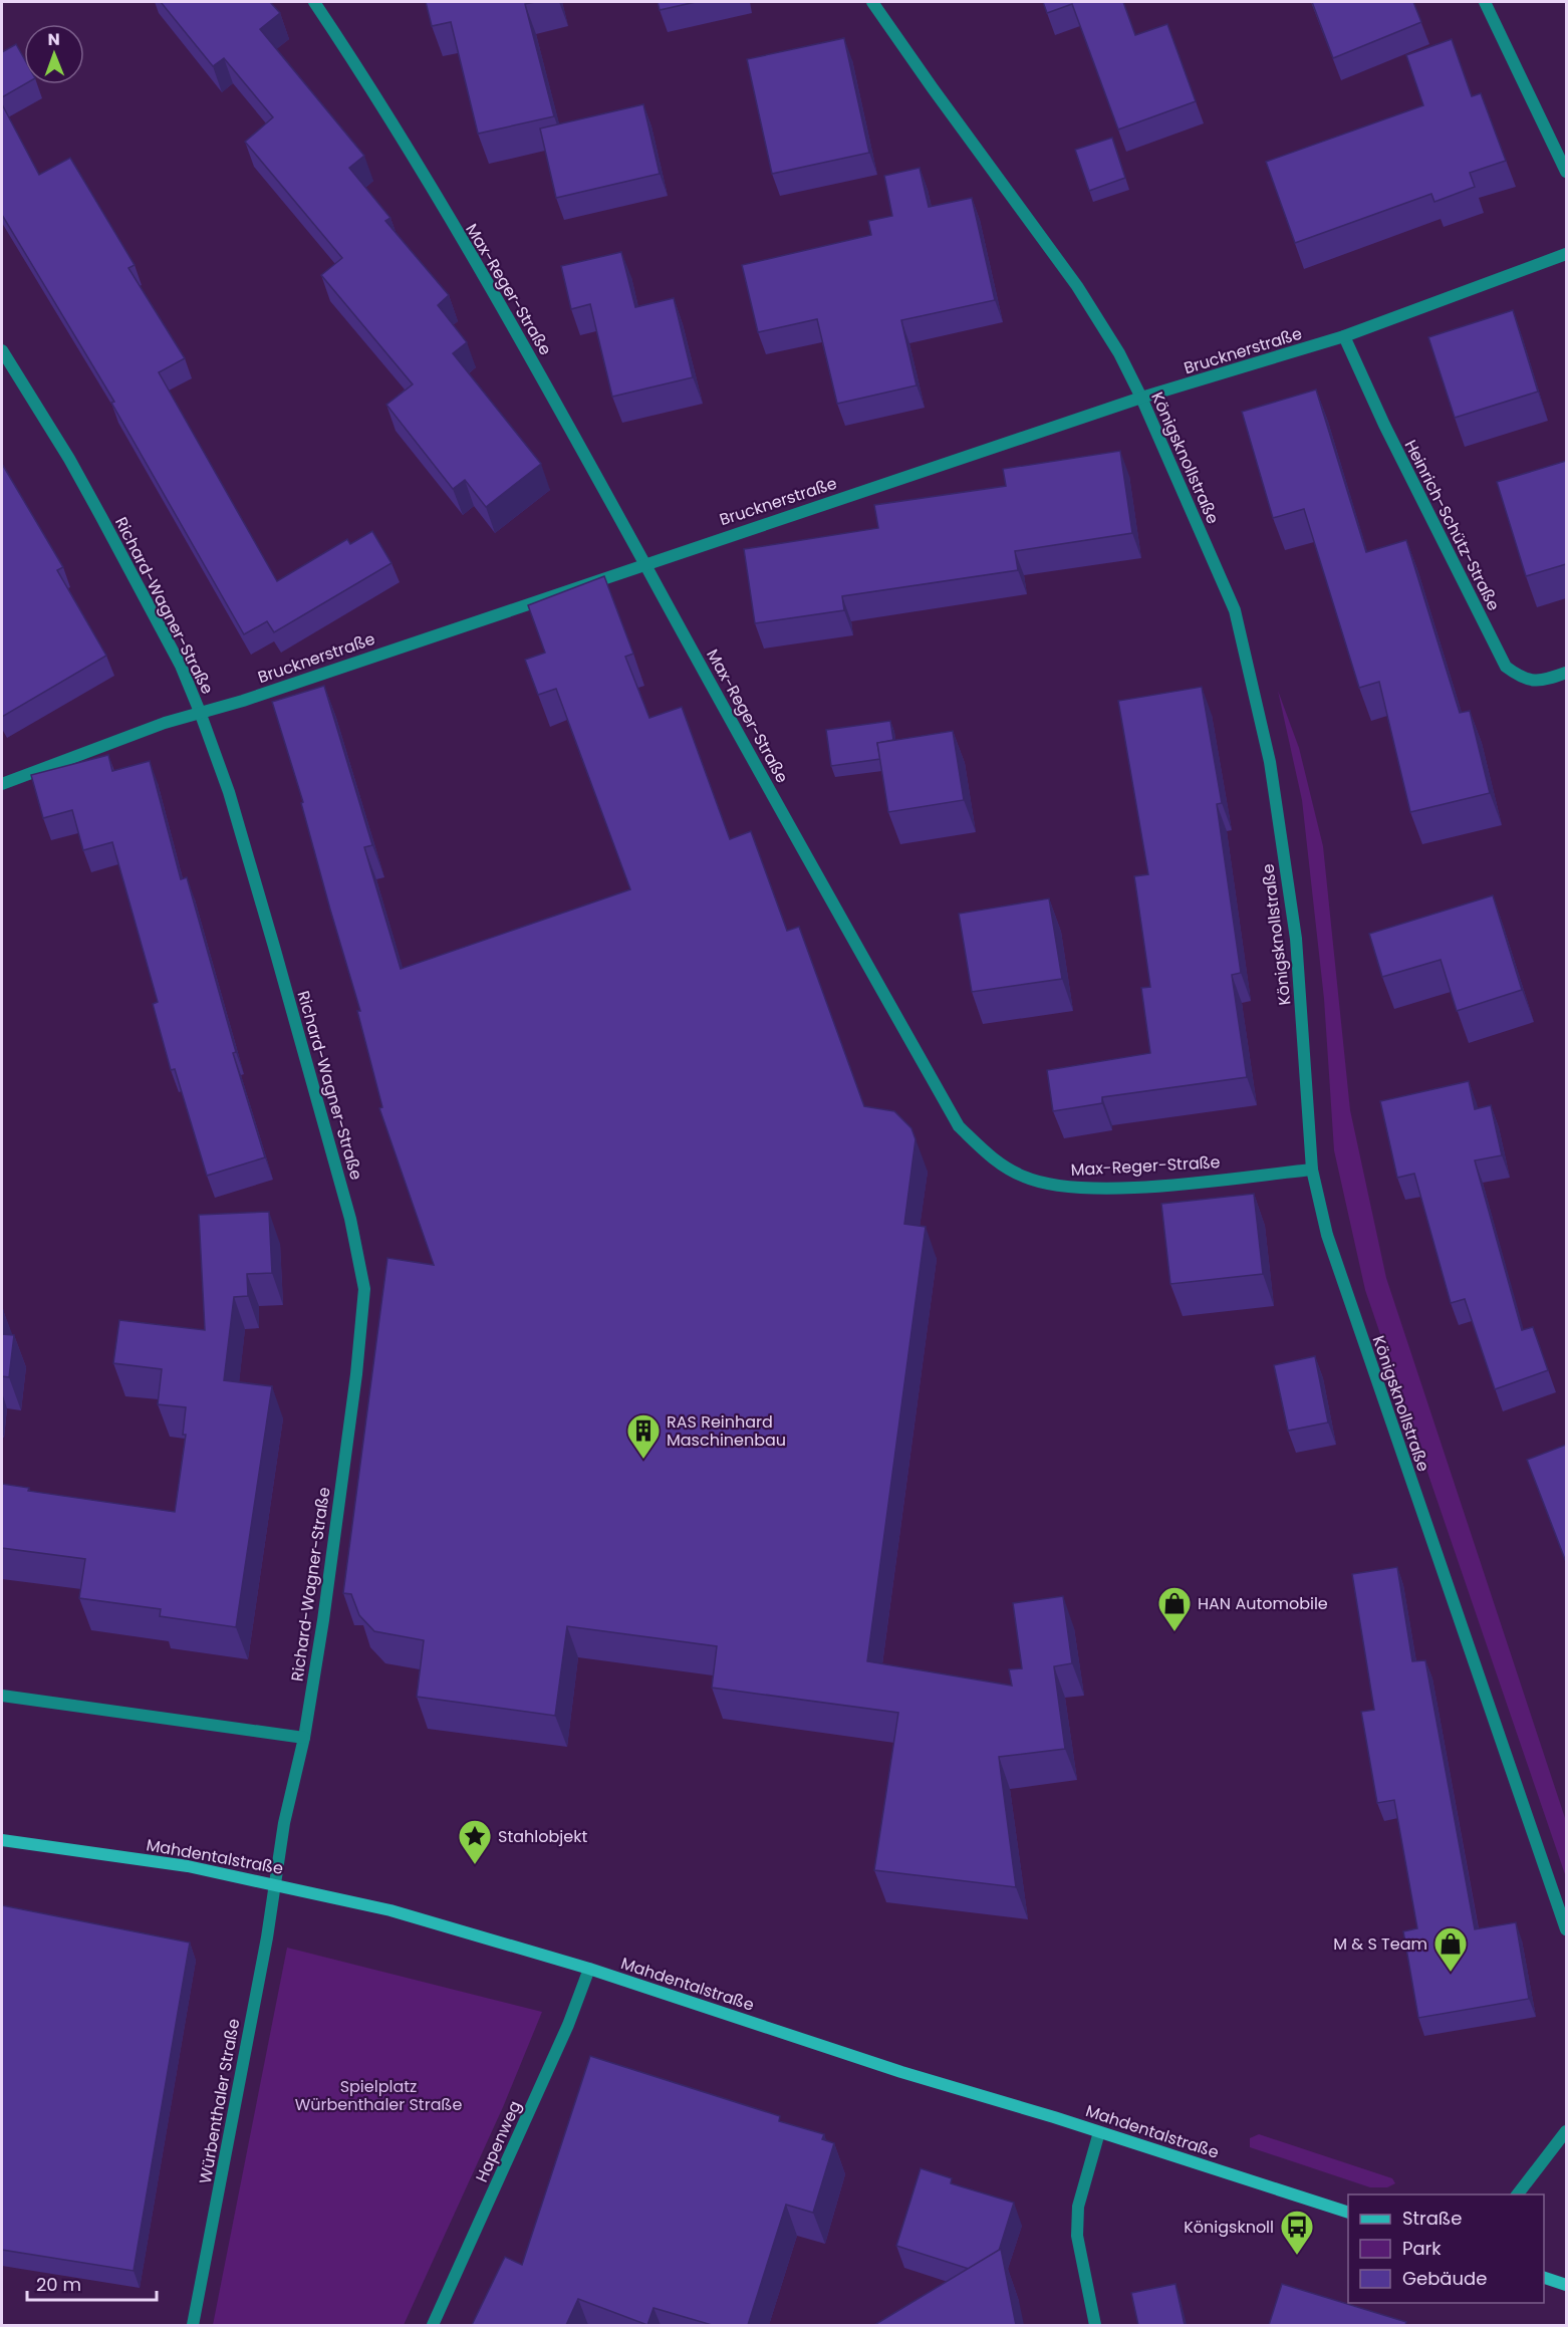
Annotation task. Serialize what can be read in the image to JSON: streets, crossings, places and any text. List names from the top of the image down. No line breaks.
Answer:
{"streets":{"main road":["Mahdentalstraße"],"street":["Max-Reger-Straße","Brucknerstraße","Königsknollstraße","Heinrich-Schütz-Straße","Richard-Wagner-Straße","Würbenthaler Straße","Hapenweg"]},"crossings":[["Max-Reger-Straße","Brucknerstraße"],["Max-Reger-Straße","Königsknollstraße"],["Brucknerstraße","Königsknollstraße"],["Brucknerstraße","Heinrich-Schütz-Straße"],["Brucknerstraße","Richard-Wagner-Straße"],["Richard-Wagner-Straße","Mahdentalstraße"],["Richard-Wagner-Straße","Würbenthaler Straße"],["Mahdentalstraße","Würbenthaler Straße"],["Mahdentalstraße","Hapenweg"]],"parks":["Spielplatz Würbenthaler Straße"],"places":{"building":["RAS Reinhard Maschinenbau"],"shop":["HAN Automobile","M & S Team"],"place":["Stahlobjekt"],"bus stop":["Königsknoll"]},"legend":["Straße","Park","Gebäude"],"scale_bar":"20 m","north":"top"}
